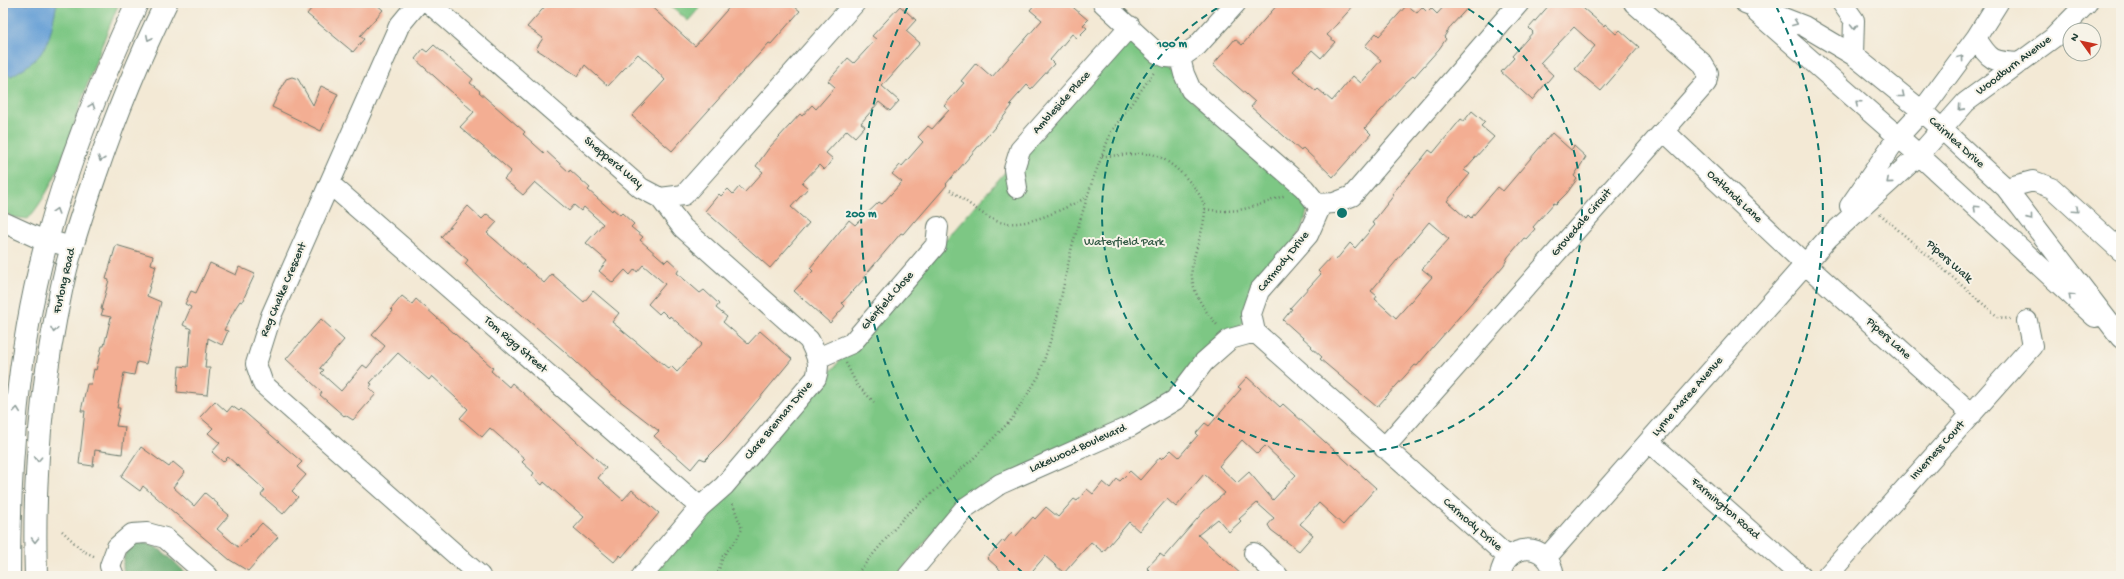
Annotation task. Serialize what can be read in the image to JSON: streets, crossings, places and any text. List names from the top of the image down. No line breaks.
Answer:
{"streets":{"main road":["Furlong Road"],"street":["Woodburn Avenue","Ambleside Place","Cairnlea Drive","Shepperd Way","Oatlands Lane","Grovedale Circuit","Carmody Drive","Reg Chalke Crescent","Glenfield Close","Pipers Lane","Tom Rigg Street","Lynne Maree Avenue","Clare Brennan Drive","Lakewood Boulevard","Inverness Court","Farmington Road"],"path":["Pipers Walk"]},"crossings":[["Woodburn Avenue","Cairnlea Drive"],["Woodburn Avenue","Lynne Maree Avenue"],["Cairnlea Drive","Lynne Maree Avenue"],["Oatlands Lane","Grovedale Circuit"],["Oatlands Lane","Pipers Lane"],["Oatlands Lane","Lynne Maree Avenue"],["Grovedale Circuit","Carmody Drive"],["Carmody Drive","Lakewood Boulevard"],["Pipers Walk","Lynne Maree Avenue"],["Pipers Walk","Inverness Court"],["Reg Chalke Crescent","Tom Rigg Street"],["Glenfield Close","Clare Brennan Drive"],["Pipers Lane","Lynne Maree Avenue"],["Pipers Lane","Inverness Court"],["Tom Rigg Street","Clare Brennan Drive"],["Lynne Maree Avenue","Farmington Road"]],"parks":["Waterfield Park"],"north":"top left","rings":["100 m","200 m"]}
